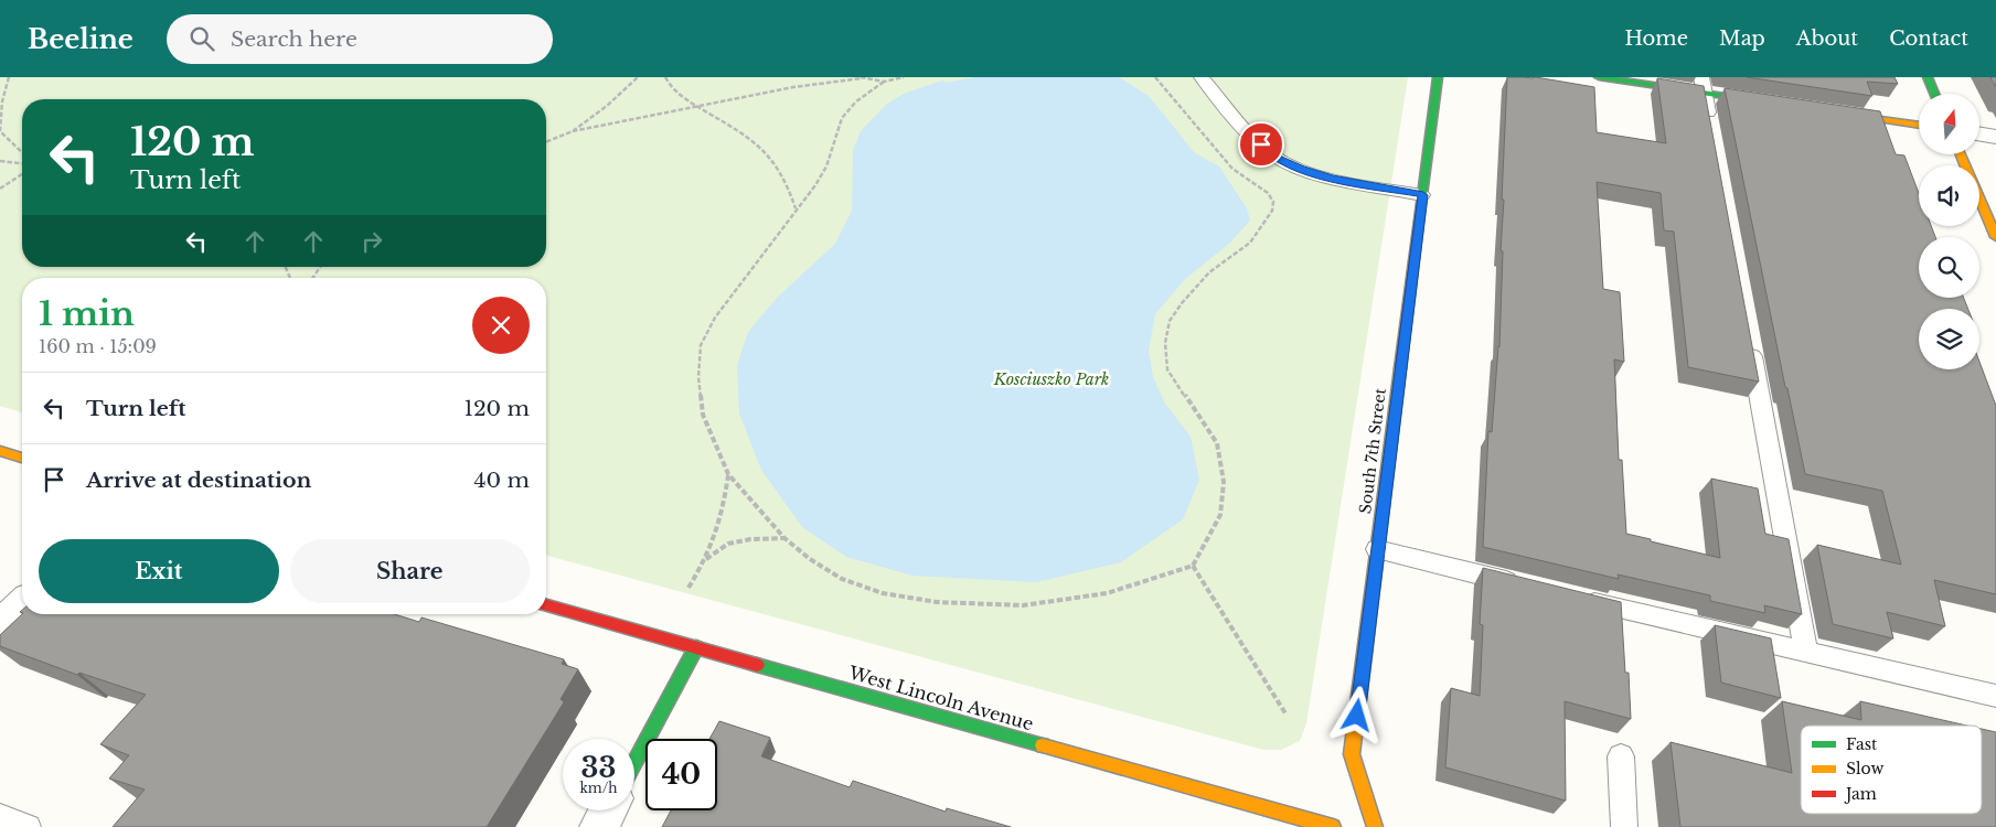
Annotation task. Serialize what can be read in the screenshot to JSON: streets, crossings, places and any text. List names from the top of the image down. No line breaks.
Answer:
{"streets":{"street":["South 7th Street","West Lincoln Avenue"]},"parks":["Kosciuszko Park"],"legend":["Fast","Slow","Jam"],"north":"top","page":{"header":"Beeline","search":"Search here","nav":["Home","Map","About","Contact"],"turn":["120 m","Turn left"],"heading":["1 min","160 m · 15:09"],"list":[{"name":"Turn left","value":"120 m"},{"name":"Arrive at destination","value":"40 m"}],"buttons":["Exit","Share"],"speed":"33 km/h","limit":"40"}}
